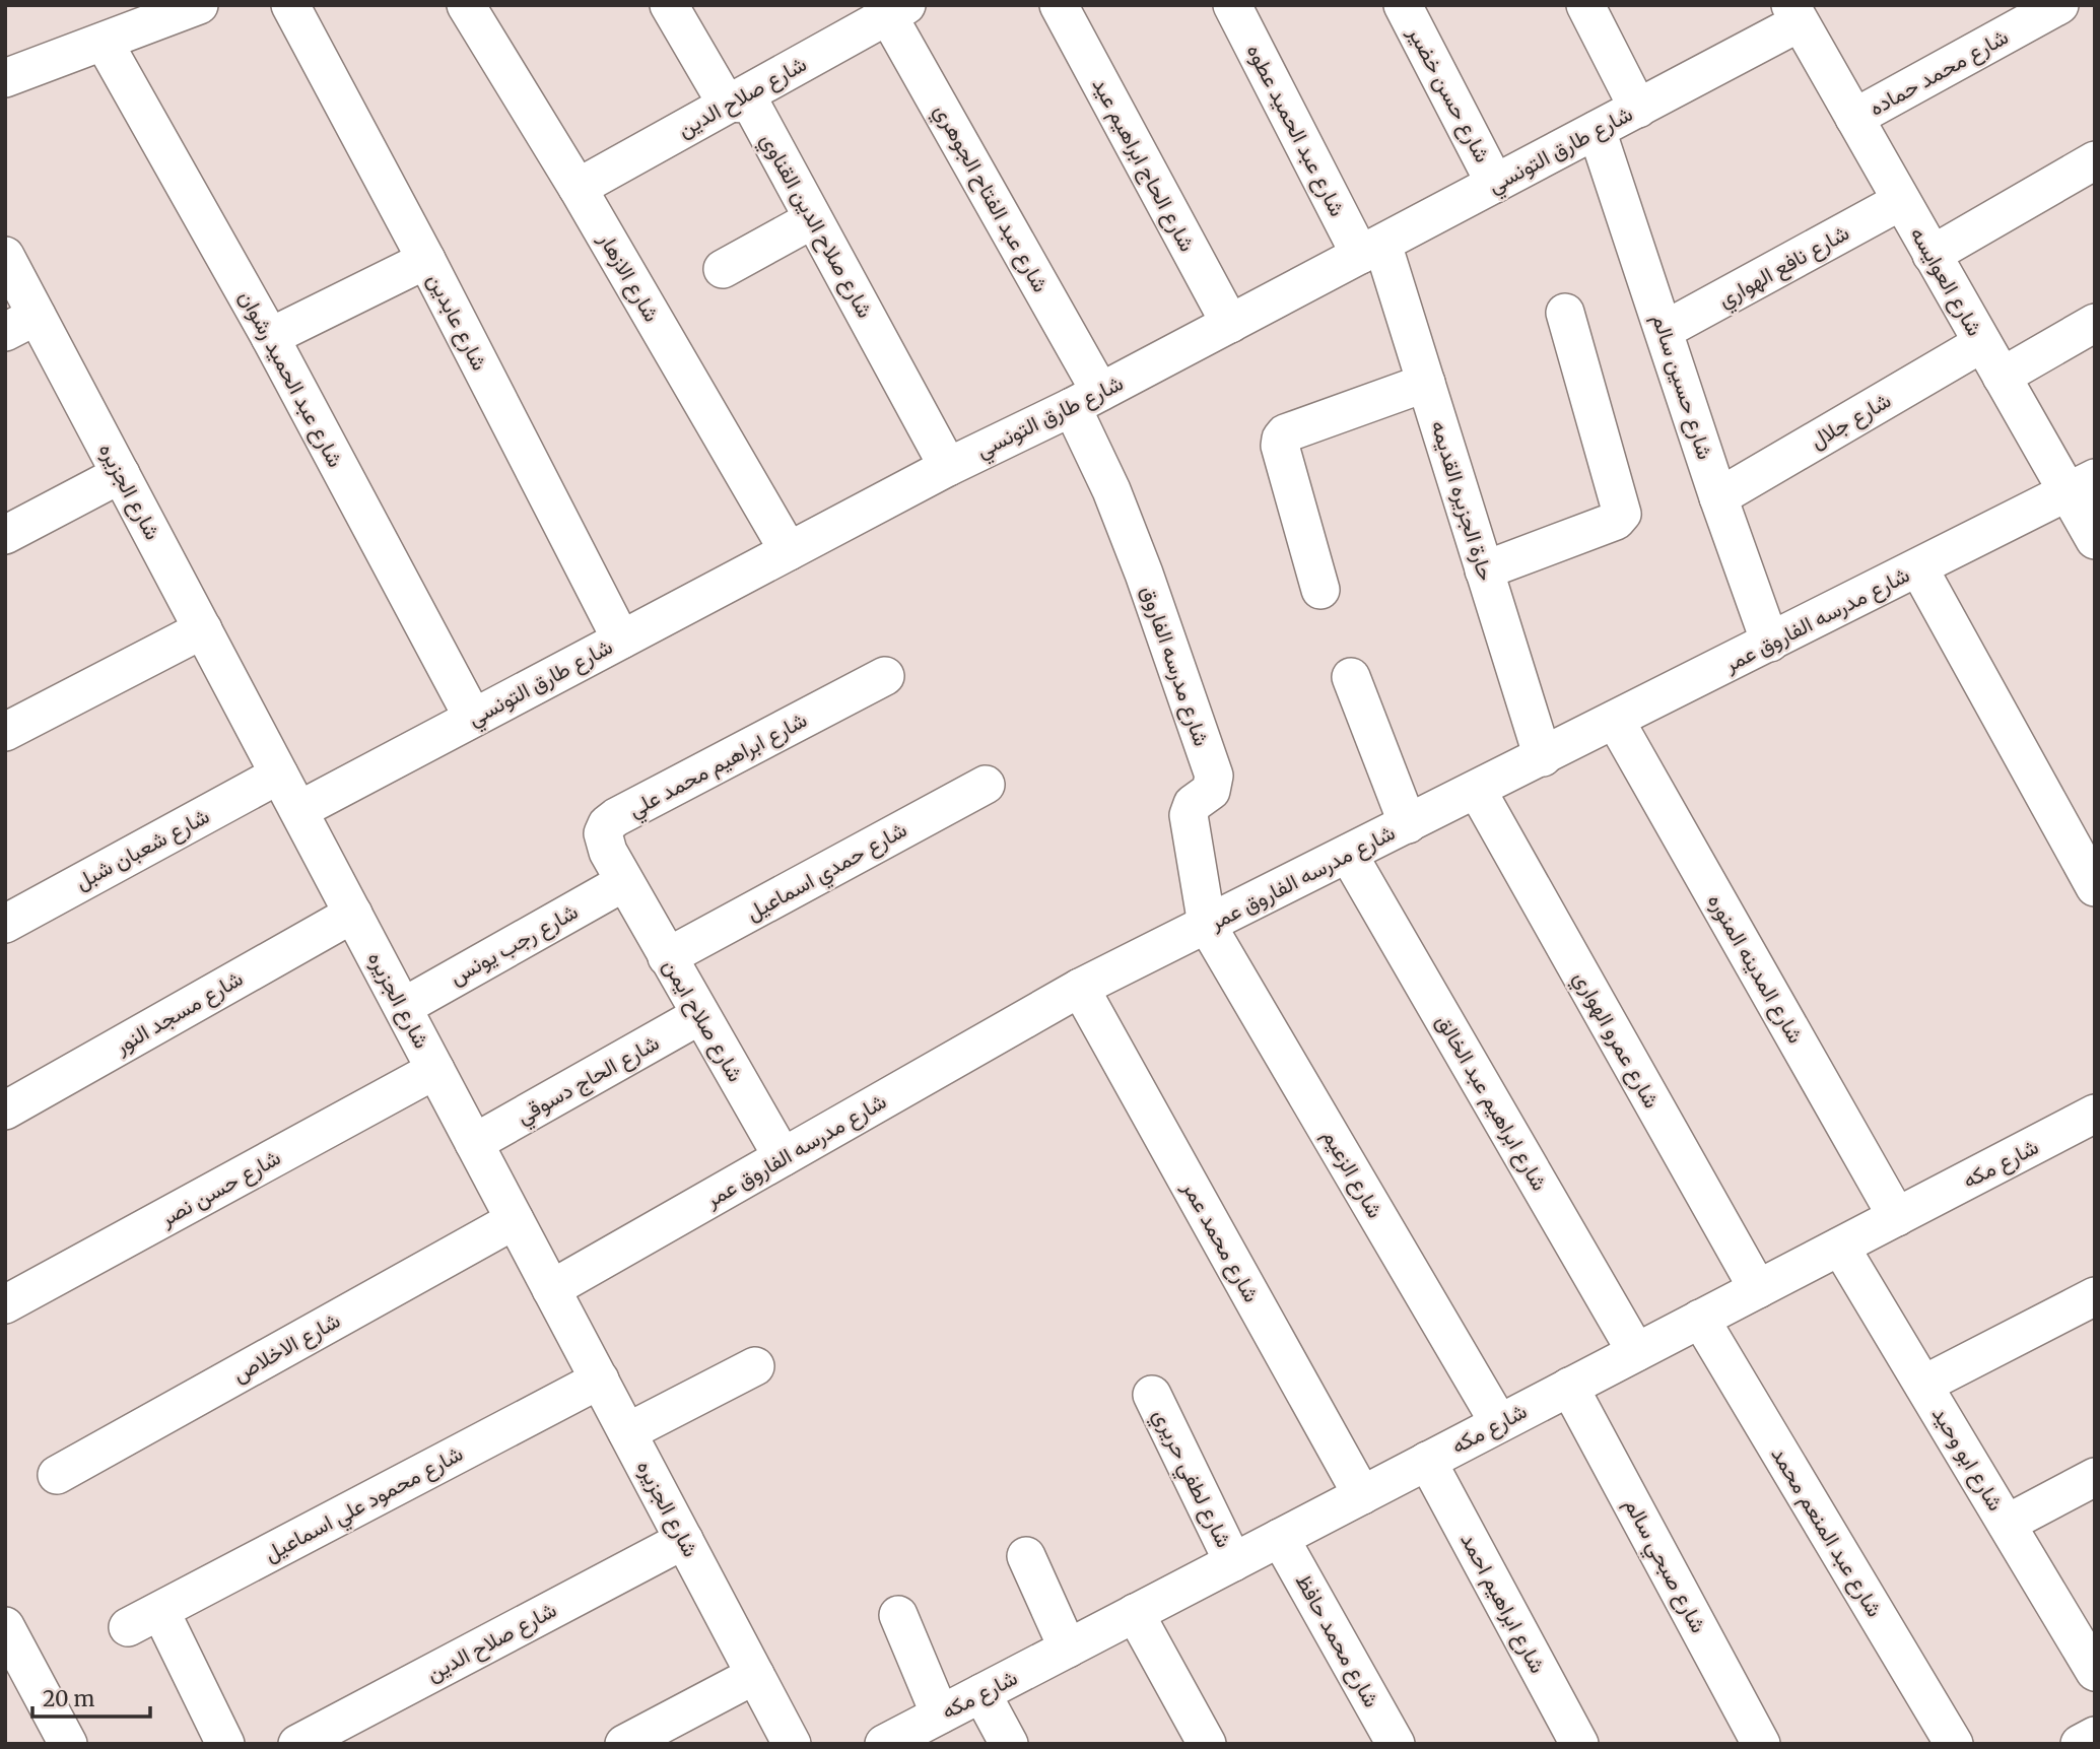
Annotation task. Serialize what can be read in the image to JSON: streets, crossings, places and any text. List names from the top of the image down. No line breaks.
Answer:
{"streets":{"street":["شارع محمد حماده","شارع حسن خضير","شارع صلاح الدين","شارع عبد الحميد عطوه","شارع طارق التونسي","شارع الحاج ابراهيم عيد","شارع عبد الفتاح الجوهري","شارع صلاح الدين القناوي","شارع نافع الهواري","شارع الازهار","شارع العوايسه","شارع عابدين","شارع عبد الحميد رشوان","شارع حسين سالم","شارع جلال","شارع الجزيره","حارة الجزيره القديمه","شارع مدرسه الفاروق عمر","شارع مدرسه الفاروق","شارع ابراهيم محمد علي","شارع شعبان شبل","شارع حمدي اسماعيل","شارع رجب يونس","شارع المدينه المنوره","شارع مسجد النور","شارع صلاح ايمن","شارع عمرو الهواري","شارع الحاج دسوقي","شارع ابراهيم عبد الخالق","شارع مكه","شارع الزعيم","شارع حسن نصر","شارع محمد عمر","شارع الاخلاص","شارع ابو وحيد","شارع لطفي حريري","شارع محمود علي اسماعيل","شارع عبد المنعم محمد","شارع صبحي سالم","شارع ابراهيم احمد","شارع محمد حافظ"]},"crossings":[["شارع محمد حماده","شارع العوايسه"],["شارع حسن خضير","شارع طارق التونسي"],["شارع صلاح الدين","شارع عبد الفتاح الجوهري"],["شارع صلاح الدين","شارع صلاح الدين القناوي"],["شارع صلاح الدين","شارع الازهار"],["شارع صلاح الدين","شارع الجزيره"],["شارع عبد الحميد عطوه","شارع طارق التونسي"],["شارع عبد الحميد عطوه","حارة الجزيره القديمه"],["شارع طارق التونسي","شارع الحاج ابراهيم عيد"],["شارع طارق التونسي","شارع عبد الفتاح الجوهري"],["شارع طارق التونسي","شارع صلاح الدين القناوي"],["شارع طارق التونسي","شارع الازهار"],["شارع طارق التونسي","شارع العوايسه"],["شارع طارق التونسي","شارع عابدين"],["شارع طارق التونسي","شارع عبد الحميد رشوان"],["شارع طارق التونسي","شارع حسين سالم"],["شارع طارق التونسي","شارع الجزيره"],["شارع طارق التونسي","حارة الجزيره القديمه"],["شارع طارق التونسي","شارع مدرسه الفاروق"],["شارع عبد الفتاح الجوهري","شارع مدرسه الفاروق"],["شارع نافع الهواري","شارع العوايسه"],["شارع نافع الهواري","شارع حسين سالم"],["شارع العوايسه","شارع جلال"],["شارع العوايسه","شارع مدرسه الفاروق عمر"],["شارع حسين سالم","شارع جلال"],["شارع حسين سالم","شارع مدرسه الفاروق عمر"],["شارع الجزيره","شارع مدرسه الفاروق عمر"],["شارع الجزيره","شارع شعبان شبل"],["شارع الجزيره","شارع رجب يونس"],["شارع الجزيره","شارع مسجد النور"],["شارع الجزيره","شارع الحاج دسوقي"],["شارع الجزيره","شارع حسن نصر"],["شارع الجزيره","شارع الاخلاص"],["شارع الجزيره","شارع محمود علي اسماعيل"],["حارة الجزيره القديمه","شارع مدرسه الفاروق عمر"],["شارع مدرسه الفاروق عمر","شارع مدرسه الفاروق"],["شارع مدرسه الفاروق عمر","شارع المدينه المنوره"],["شارع مدرسه الفاروق عمر","شارع صلاح ايمن"],["شارع مدرسه الفاروق عمر","شارع عمرو الهواري"],["شارع مدرسه الفاروق عمر","شارع ابراهيم عبد الخالق"],["شارع مدرسه الفاروق عمر","شارع الزعيم"],["شارع مدرسه الفاروق عمر","شارع محمد عمر"],["شارع مدرسه الفاروق","شارع الزعيم"],["شارع ابراهيم محمد علي","شارع رجب يونس"],["شارع ابراهيم محمد علي","شارع صلاح ايمن"],["شارع حمدي اسماعيل","شارع صلاح ايمن"],["شارع رجب يونس","شارع صلاح ايمن"],["شارع المدينه المنوره","شارع مكه"],["شارع صلاح ايمن","شارع الحاج دسوقي"],["شارع عمرو الهواري","شارع مكه"],["شارع ابراهيم عبد الخالق","شارع مكه"],["شارع مكه","شارع الزعيم"],["شارع مكه","شارع محمد عمر"],["شارع مكه","شارع ابو وحيد"],["شارع مكه","شارع لطفي حريري"],["شارع مكه","شارع عبد المنعم محمد"],["شارع مكه","شارع صبحي سالم"],["شارع مكه","شارع ابراهيم احمد"],["شارع مكه","شارع محمد حافظ"]],"scale_bar":"20 m"}
